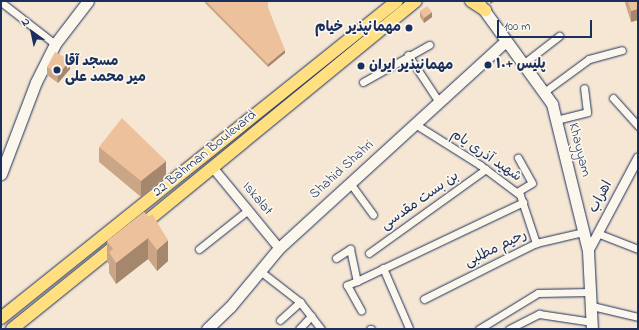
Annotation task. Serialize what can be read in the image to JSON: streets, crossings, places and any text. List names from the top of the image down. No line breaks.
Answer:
{"streets":{"main road":["Khayyam","22 Bahman Boulevard","Shahid Shahri"],"street":["شهید آذری یام","اهراب","Iskalat","بن بست مقدسی","رحیم مطلبی"]},"crossings":[["Khayyam","Shahid Shahri"],["Khayyam","اهراب"],["Khayyam","رحیم مطلبی"],["22 Bahman Boulevard","Iskalat"],["شهید آذری یام","Shahid Shahri"],["شهید آذری یام","بن بست مقدسی"],["شهید آذری یام","رحیم مطلبی"],["Shahid Shahri","Iskalat"]],"places":["مهمانپذیر خیام","پلیس +۱۰","مهمانپذیر ایران","مسجد آقا میر محمد علی"],"scale_bar":"100 m","north":"top left"}
